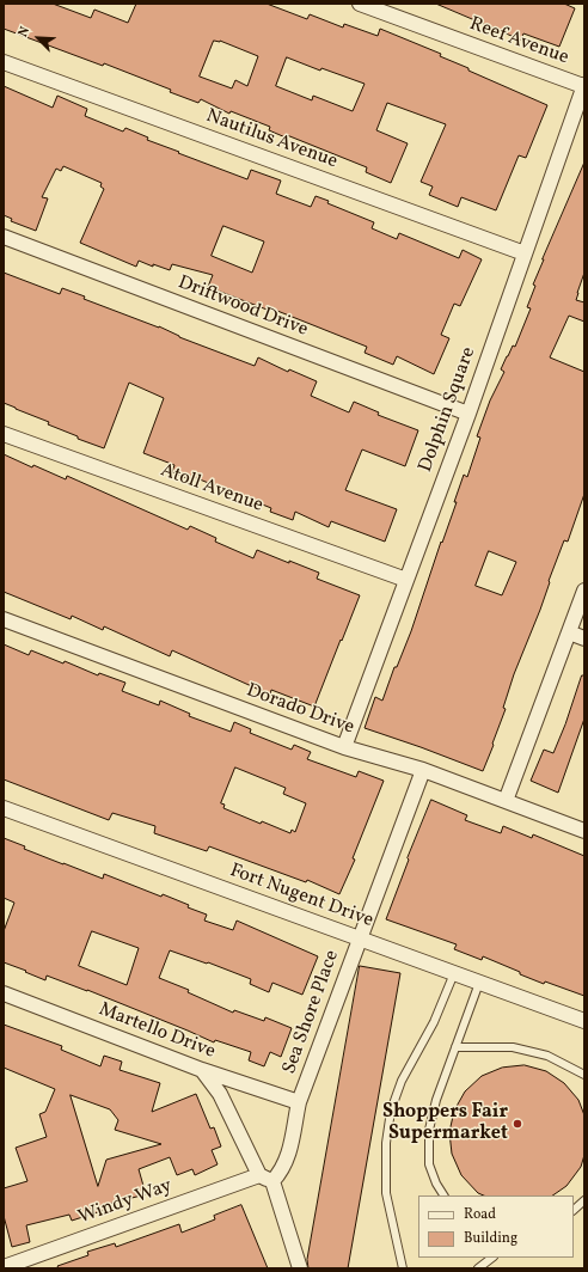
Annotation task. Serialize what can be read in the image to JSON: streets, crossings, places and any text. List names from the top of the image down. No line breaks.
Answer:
{"streets":{"street":["Reef Avenue","Nautilus Avenue","Driftwood Drive","Dolphin Square","Atoll Avenue","Dorado Drive","Fort Nugent Drive","Sea Shore Place","Martello Drive","Windy Way"]},"crossings":[["Reef Avenue","Dolphin Square"],["Nautilus Avenue","Dolphin Square"],["Driftwood Drive","Dolphin Square"],["Dolphin Square","Atoll Avenue"],["Dolphin Square","Dorado Drive"],["Dorado Drive","Sea Shore Place"],["Fort Nugent Drive","Sea Shore Place"],["Sea Shore Place","Martello Drive"],["Sea Shore Place","Windy Way"]],"places":["Shoppers Fair Supermarket"],"legend":["Road","Building"],"north":"top left"}
